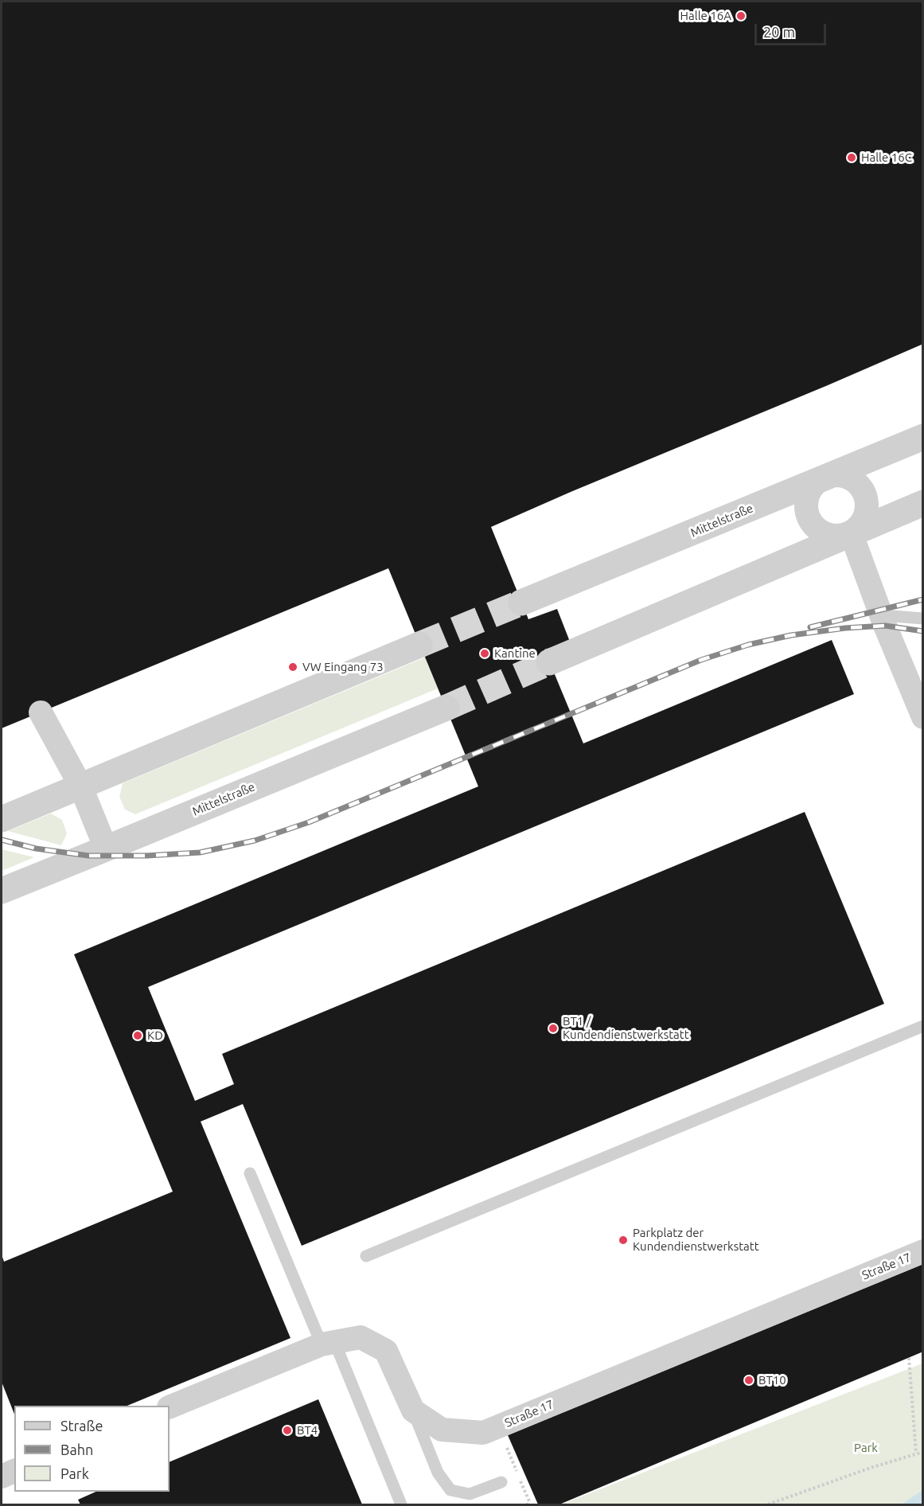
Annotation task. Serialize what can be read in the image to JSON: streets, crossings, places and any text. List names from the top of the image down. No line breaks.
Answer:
{"streets":{"street":["Mittelstraße","Straße 17"]},"parks":["Park"],"places":["Halle 16A","Halle 16C","Kantine","VW Eingang 73","BT1 / Kundendienstwerkstatt","KD","Parkplatz der Kundendienstwerkstatt","BT10","BT4"],"legend":["Straße","Bahn","Park"],"scale_bar":"20 m"}
